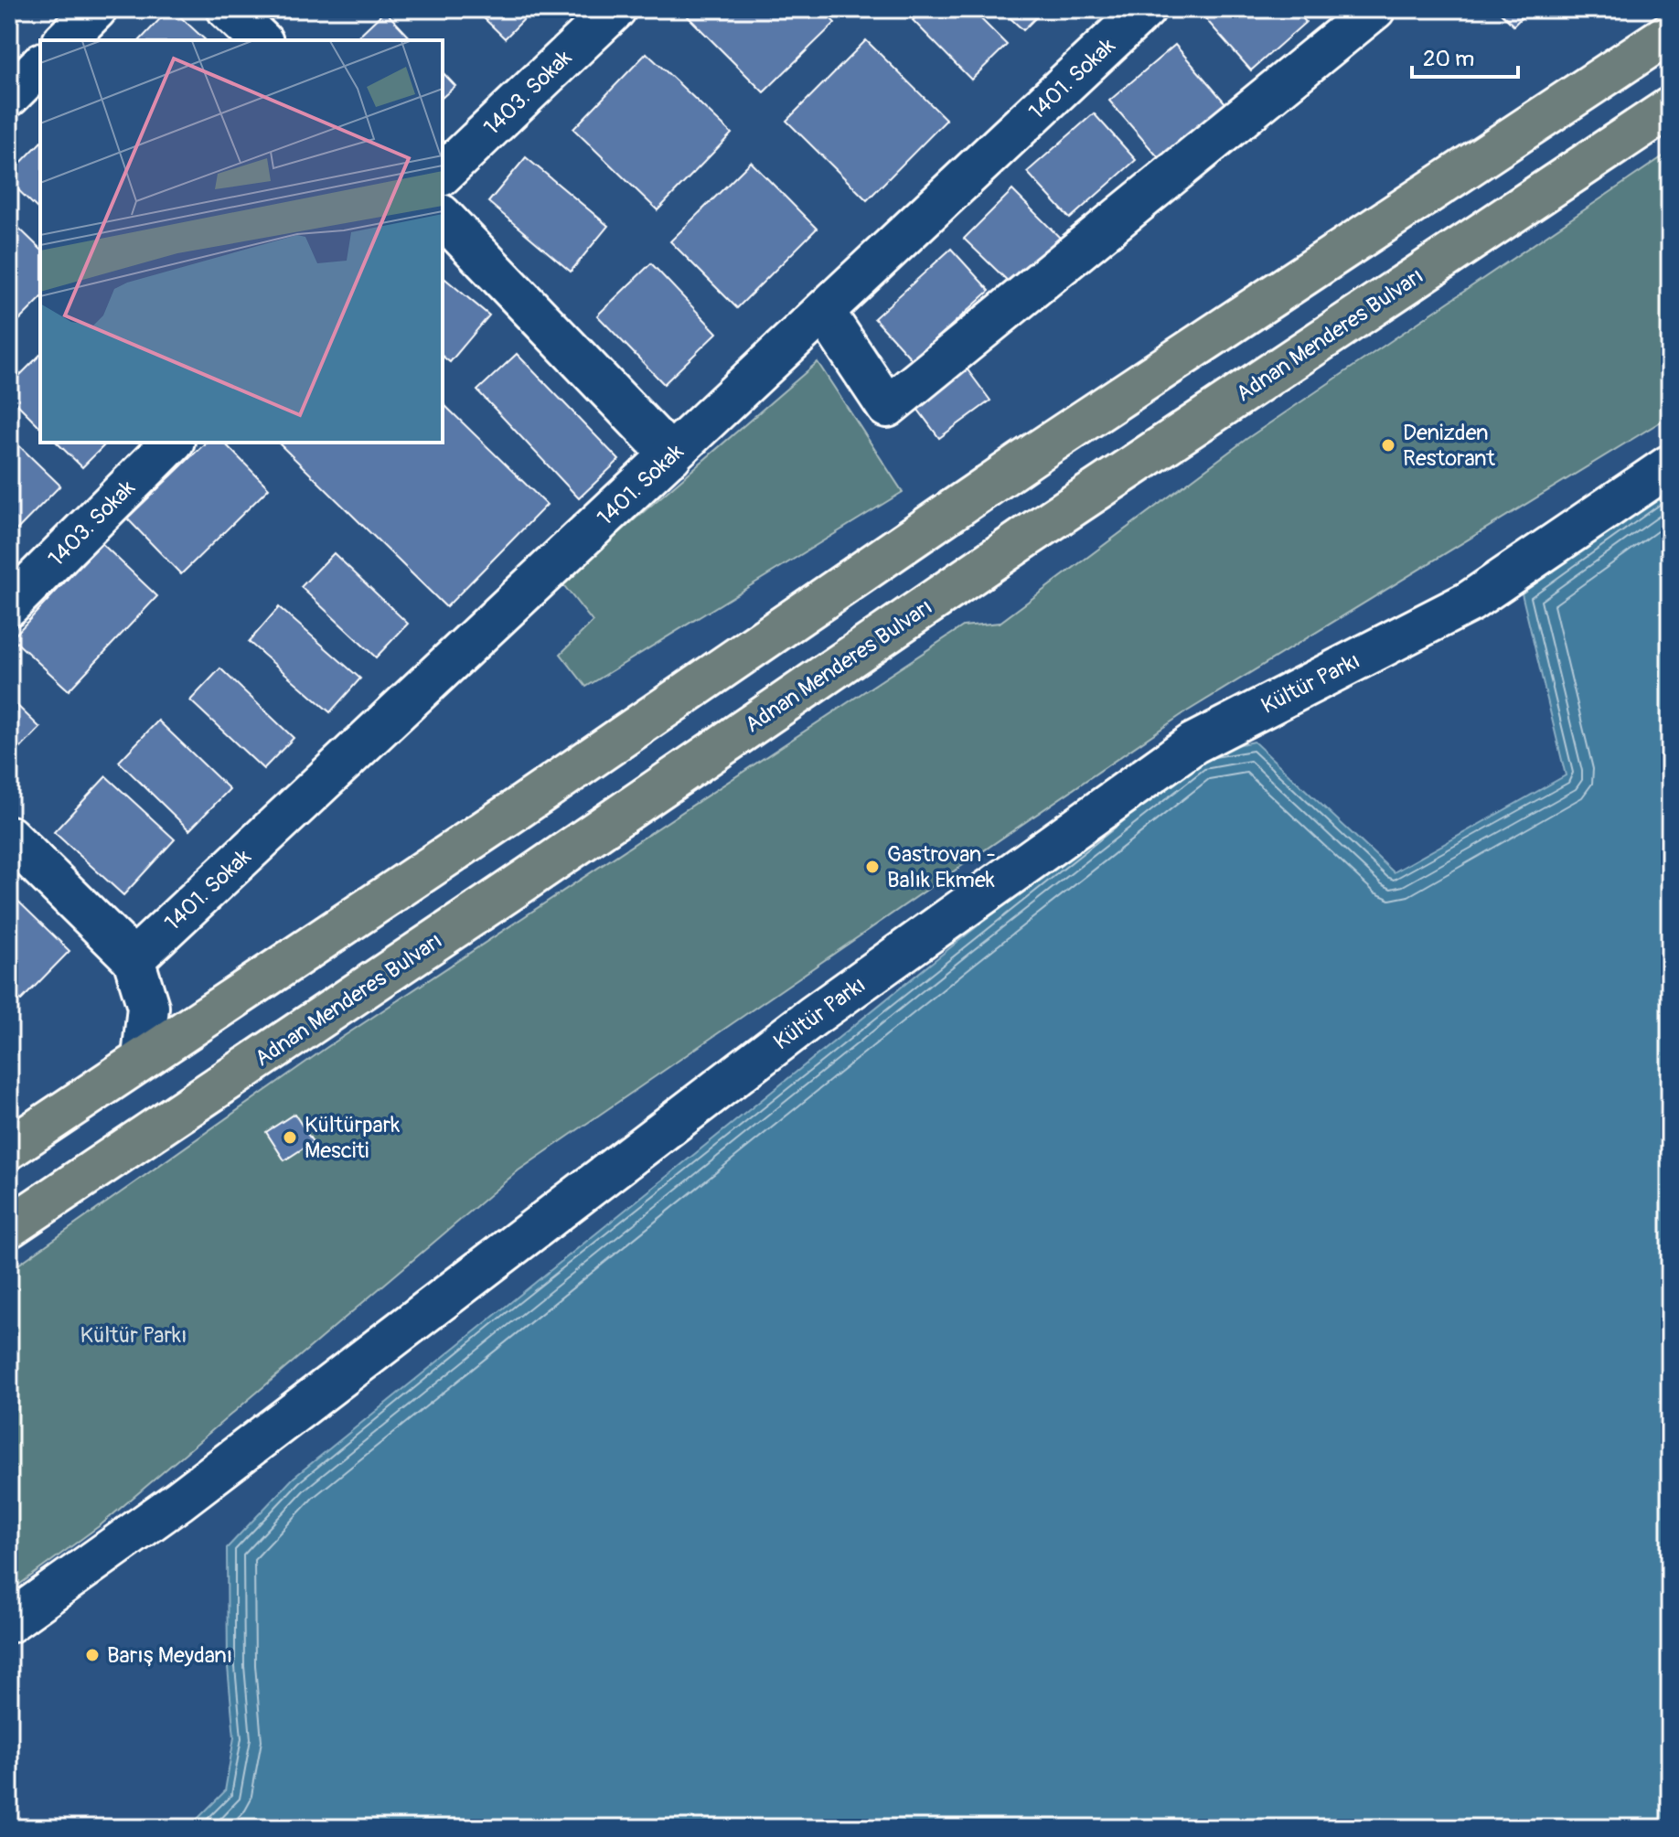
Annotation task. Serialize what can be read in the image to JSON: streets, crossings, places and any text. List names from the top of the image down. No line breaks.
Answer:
{"streets":{"main road":["Adnan Menderes Bulvarı"],"street":["1401. Sokak","1403. Sokak","Kültür Parkı"]},"parks":["Kültür Parkı"],"places":["Denizden Restorant","Gastrovan - Balık Ekmek","Kültürpark Mesciti","Barış Meydanı"],"scale_bar":"20 m"}
